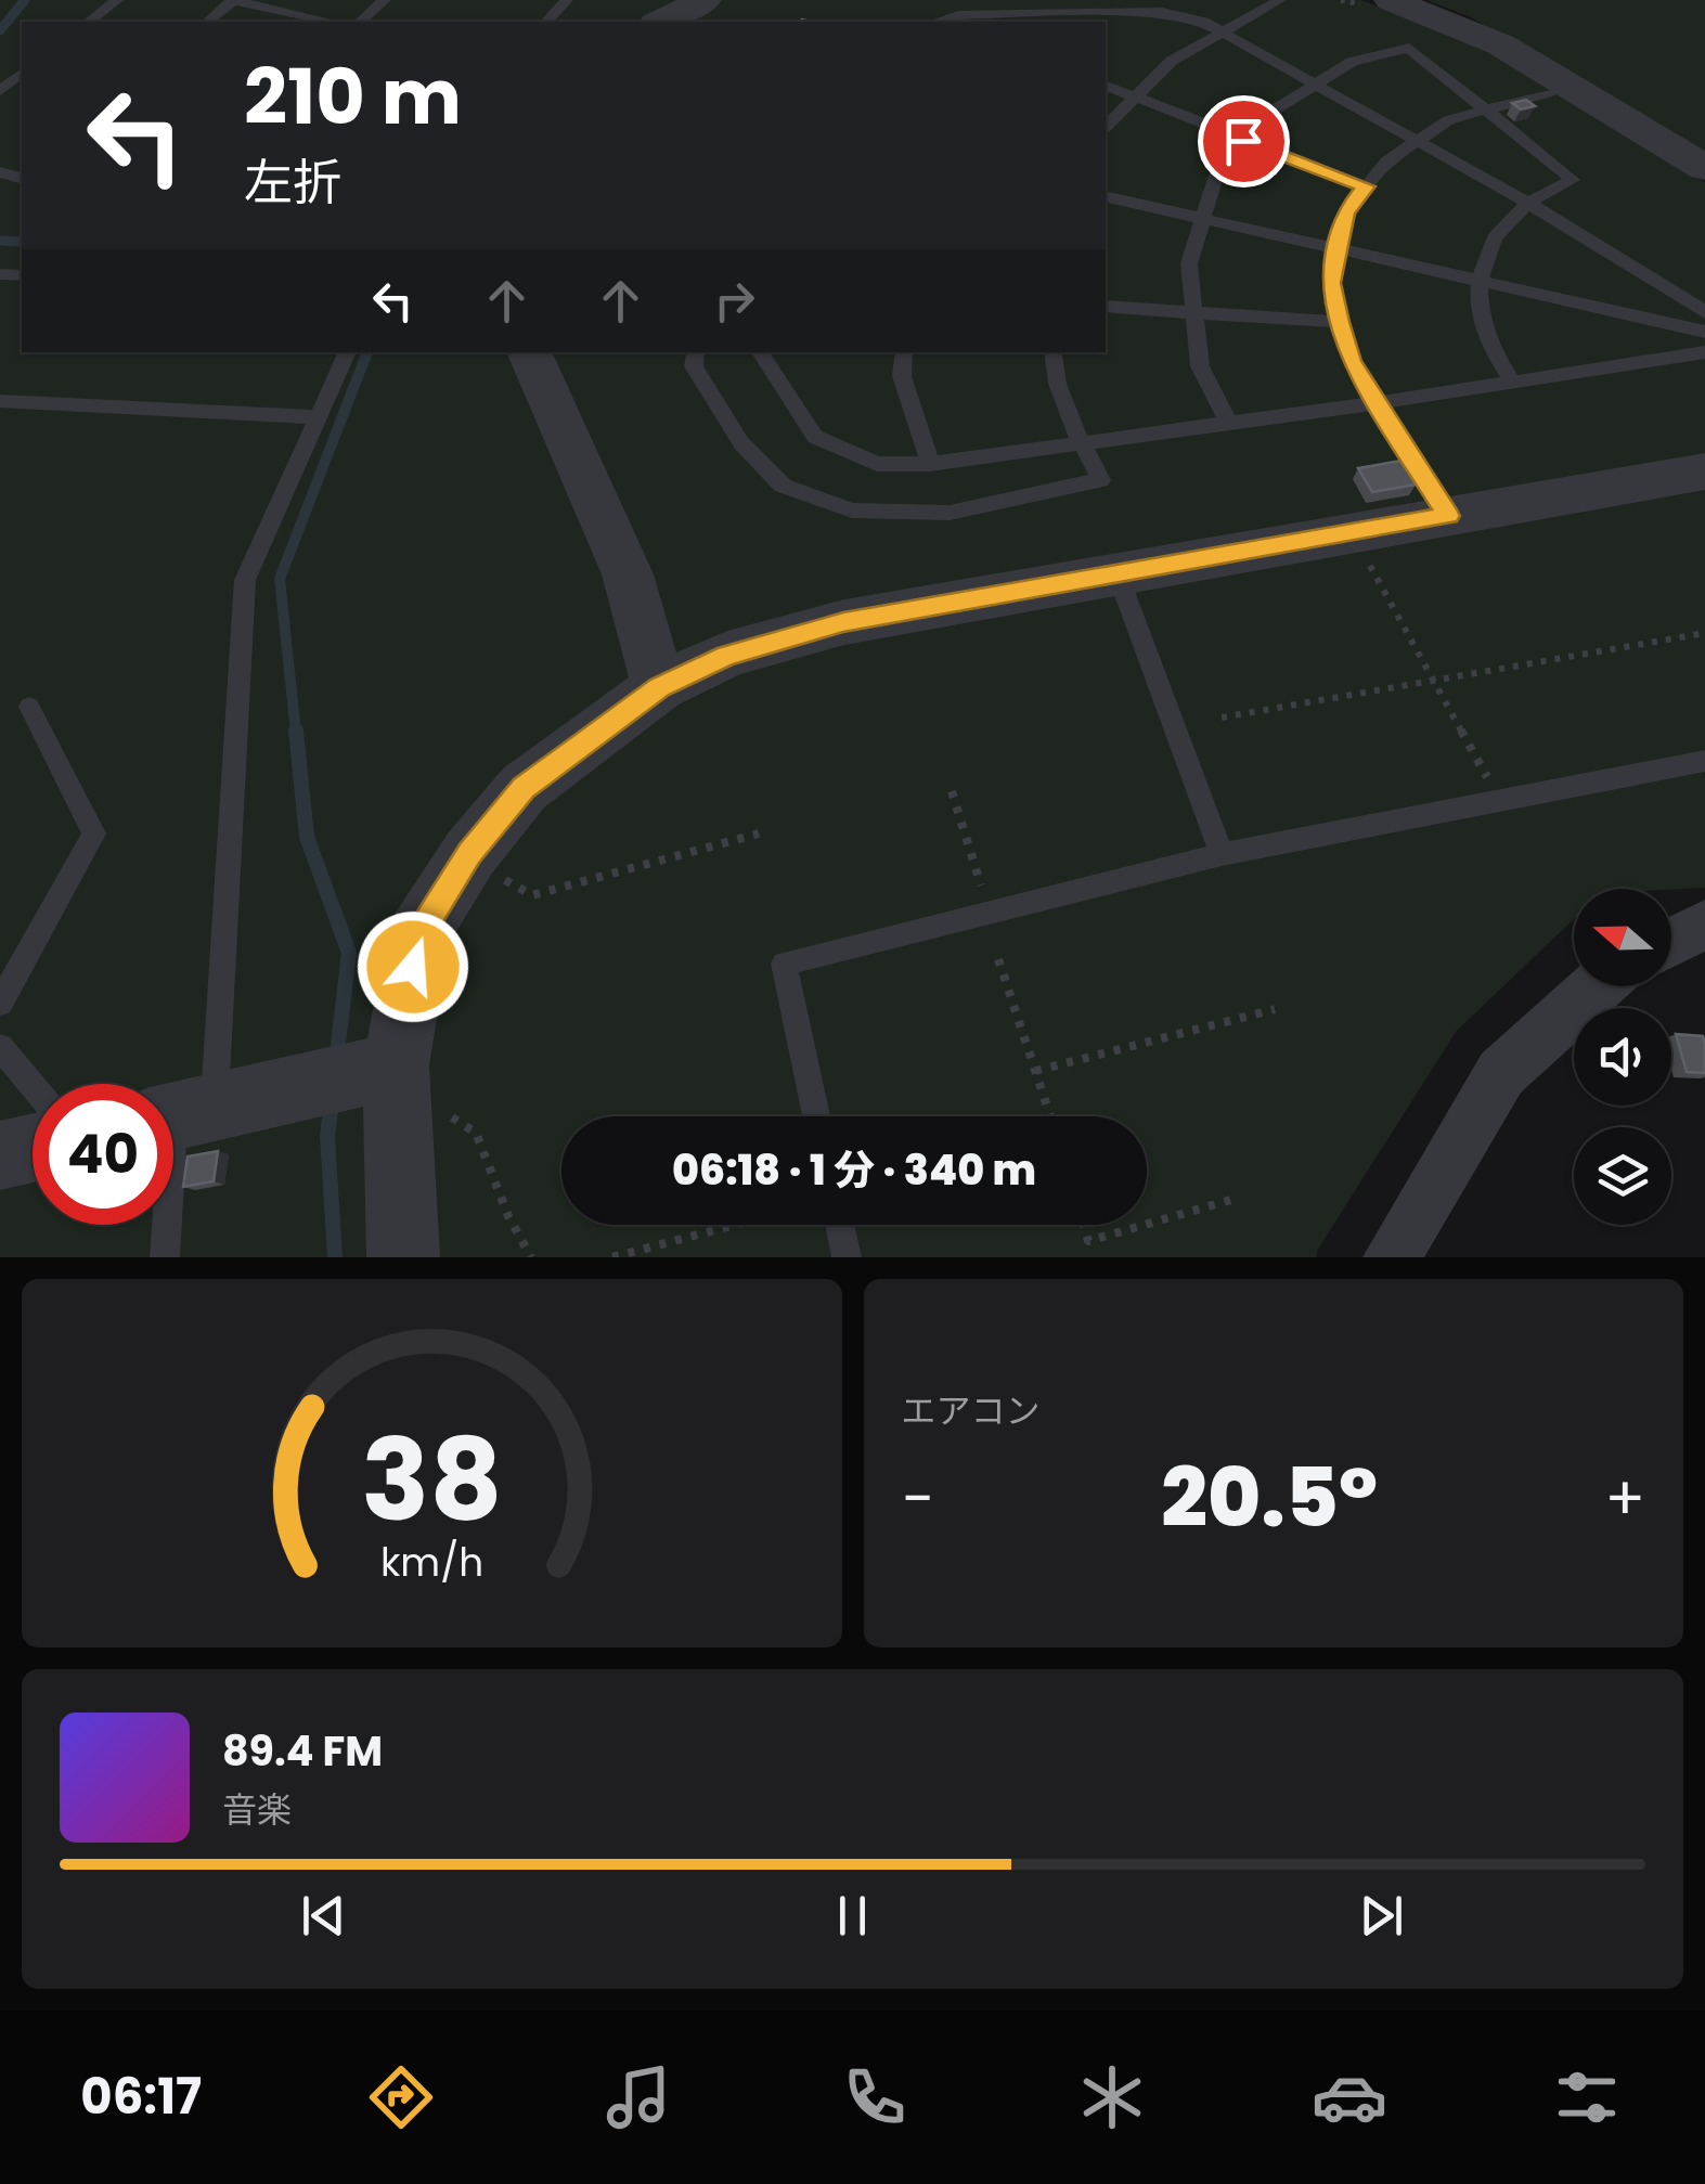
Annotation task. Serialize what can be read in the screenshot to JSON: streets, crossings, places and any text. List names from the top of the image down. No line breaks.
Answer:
{"north":"left","page":{"turn":["210 m","左折"],"limit":"40","trip":"06:18 · 1 分 · 340 m","tile":"エアコン","heat":["−","20.5°","+"],"song":["89.4 FM","音楽"],"tabs":"06:17","gauge":["38","km/h"]}}
